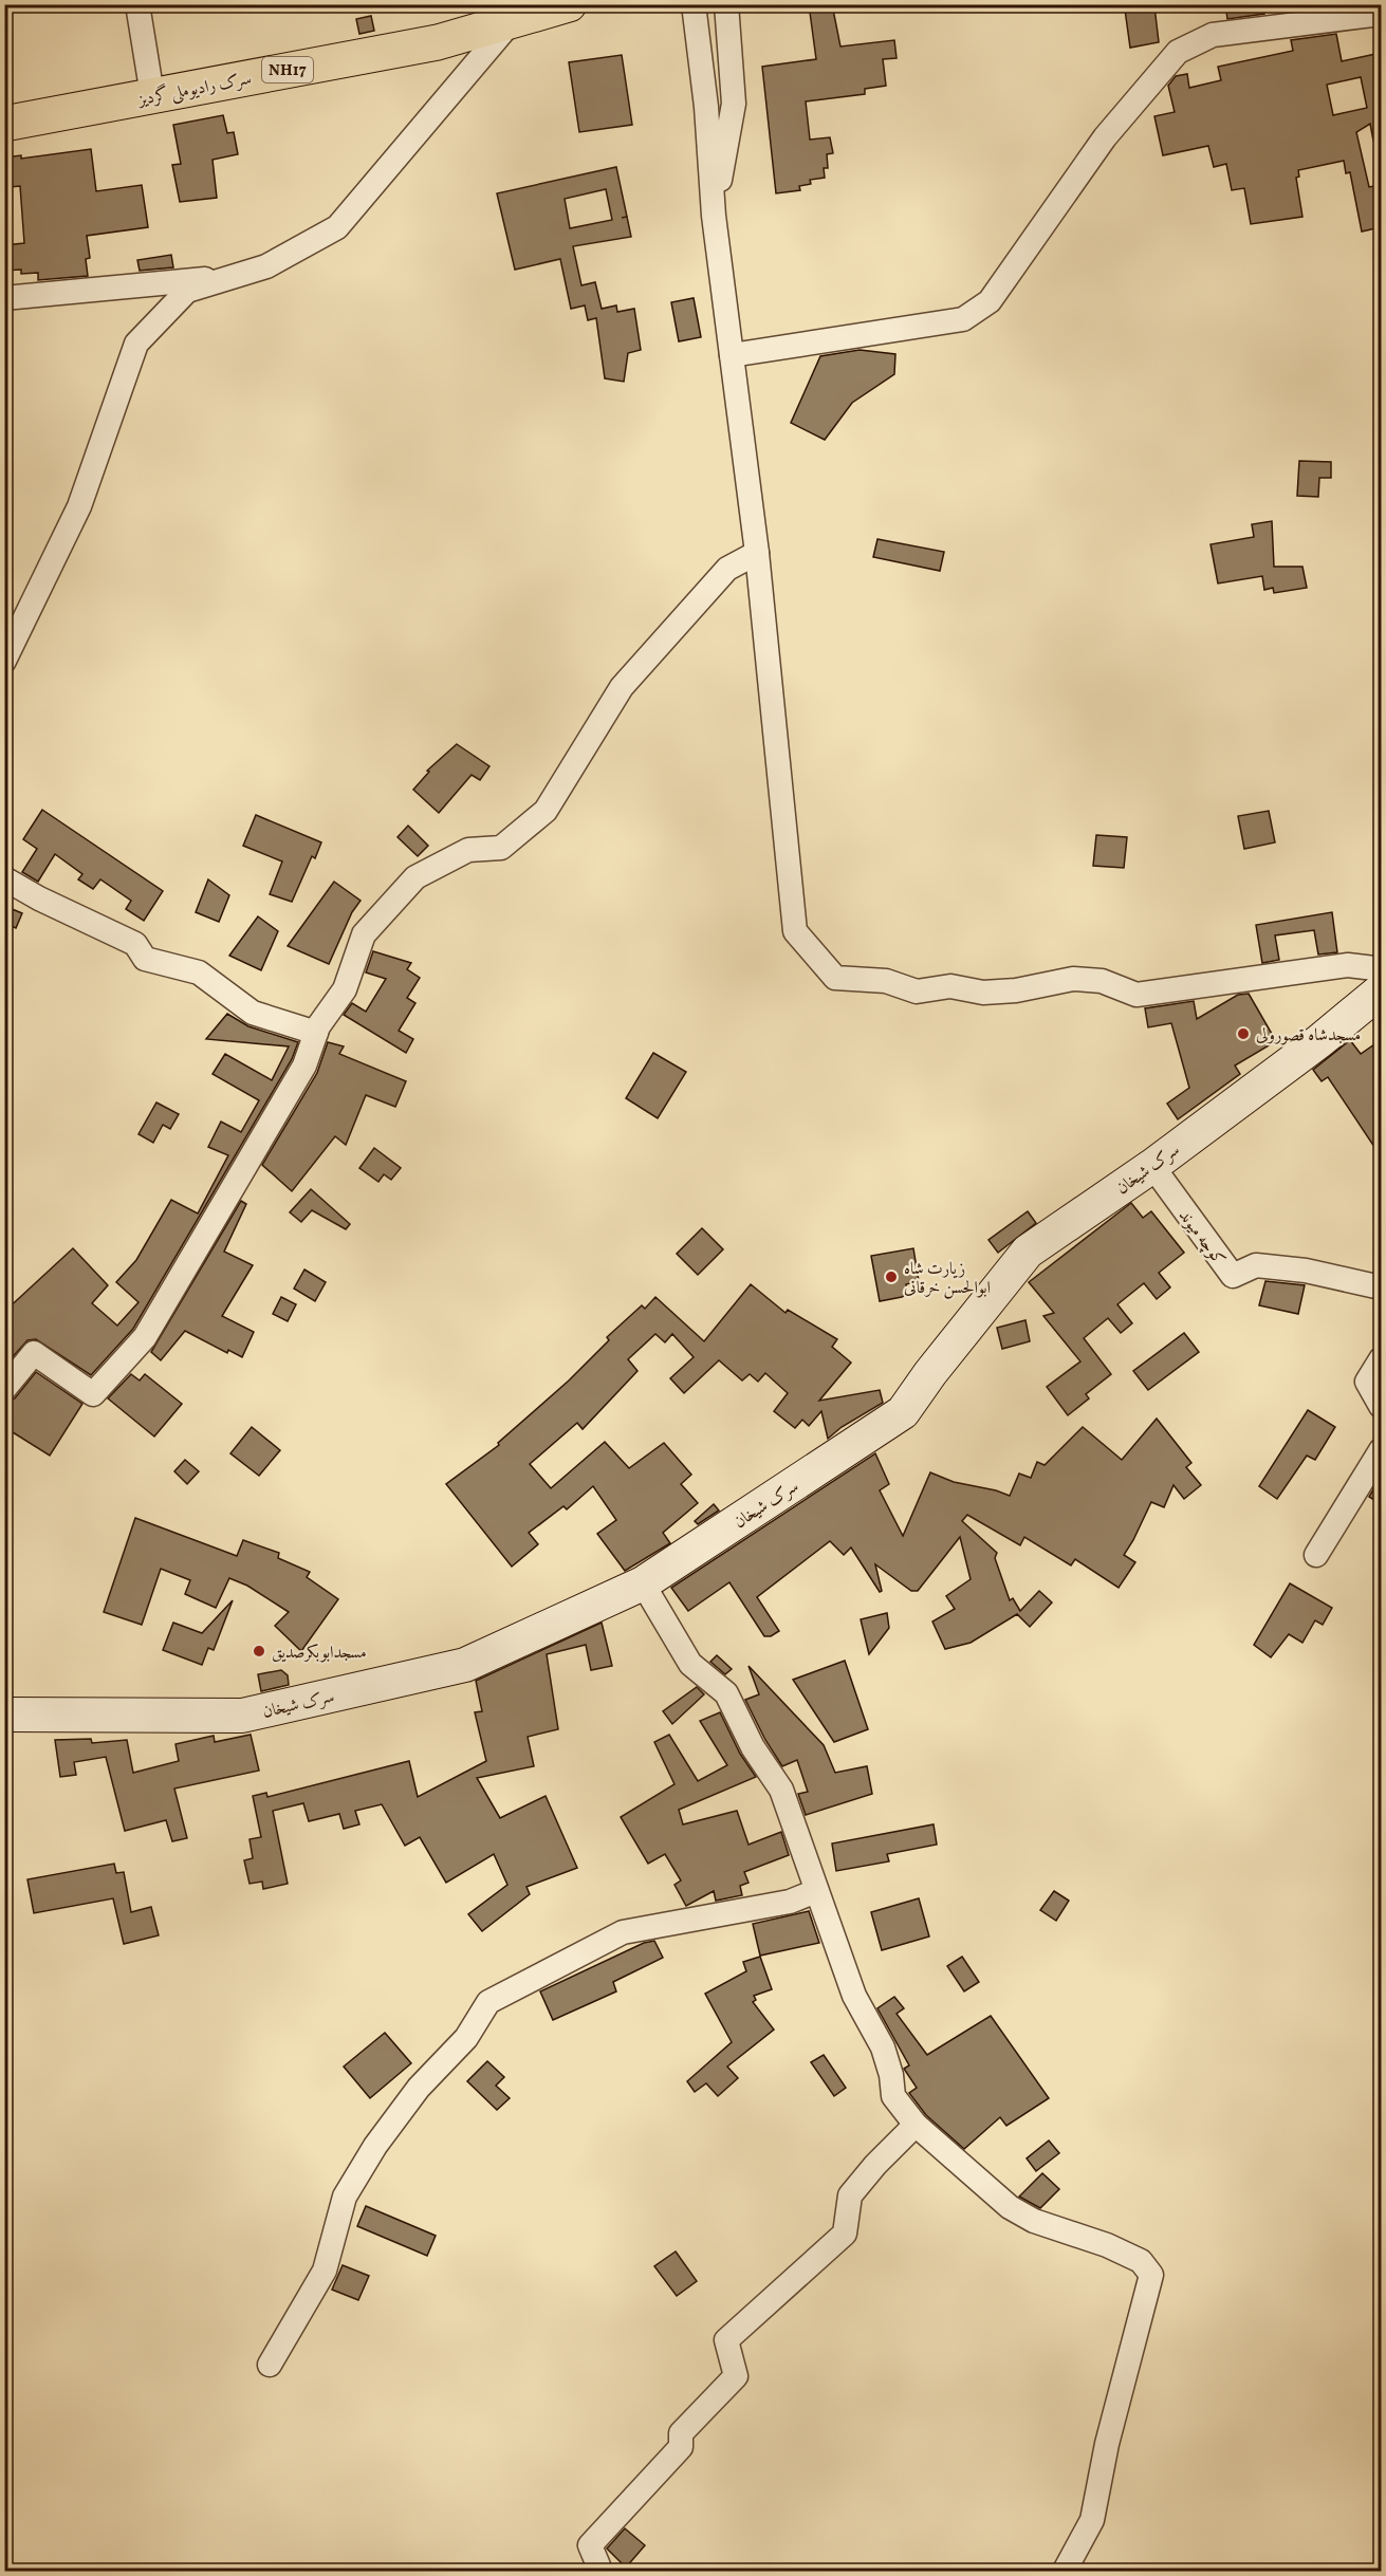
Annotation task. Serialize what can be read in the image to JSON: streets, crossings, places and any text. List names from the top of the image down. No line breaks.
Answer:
{"streets":{"highway":["NH17","سرک رادیوملی گردیز"],"street":["سرک شیخان","کوچه میوند"]},"crossings":[["سرک شیخان","کوچه میوند"]],"places":["مسجدشاه قصورولی","زیارت شاه ابوالحسن خرقانی","مسجدابوبکرصدیق"]}
